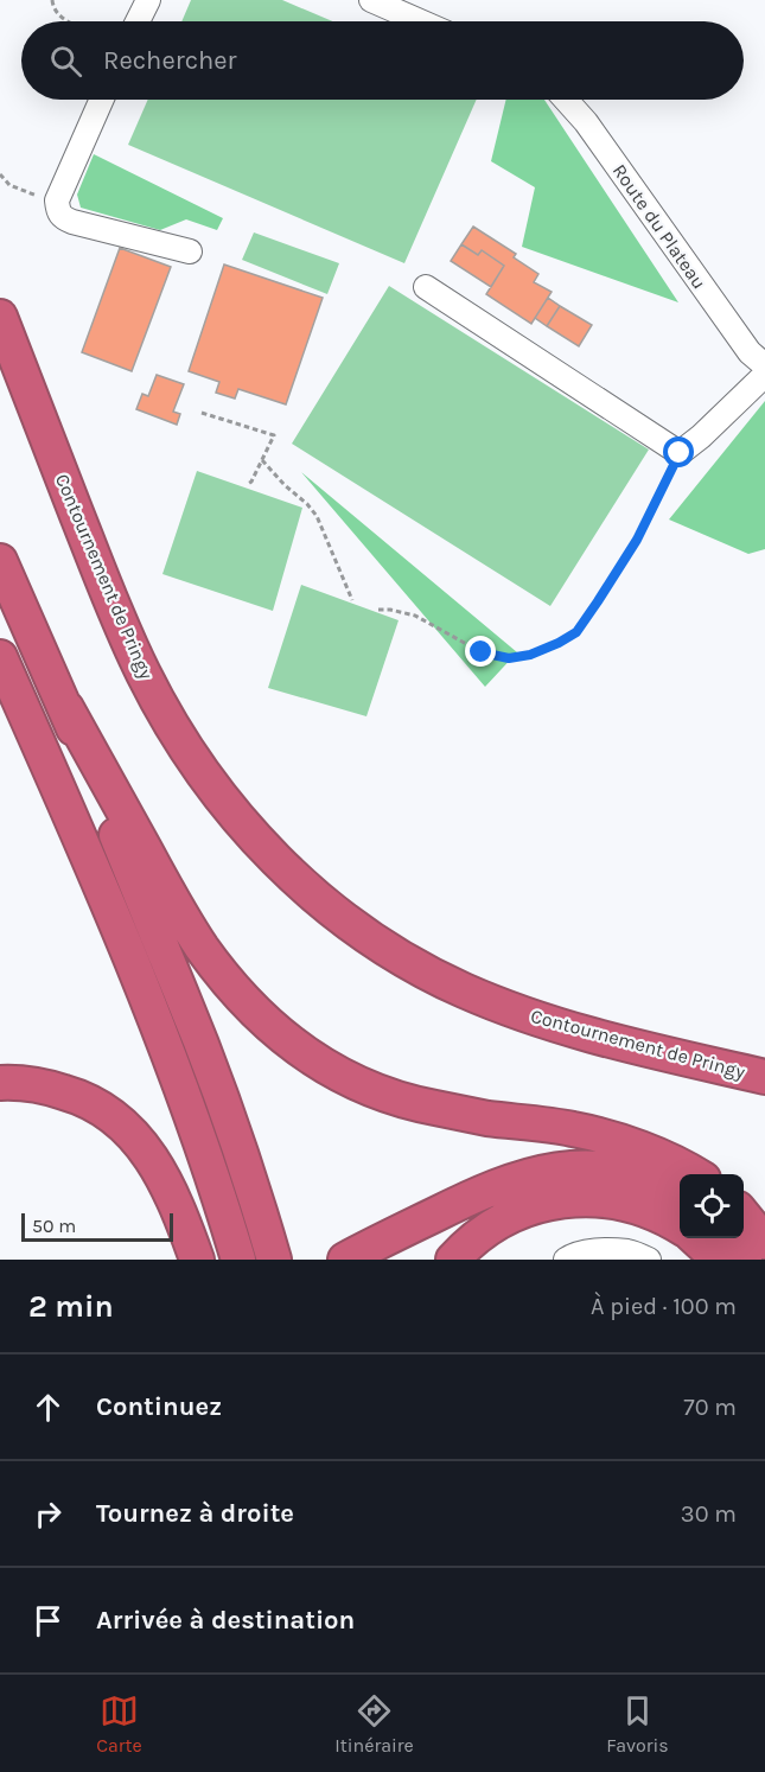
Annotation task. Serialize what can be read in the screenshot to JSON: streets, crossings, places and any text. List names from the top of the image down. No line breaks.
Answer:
{"streets":{"highway":["Contournement de Pringy"],"street":["Route du Plateau"]},"scale_bar":"50 m","page":{"search":"Rechercher","scale":"50 m","heading":["2 min","À pied · 100 m"],"list":[["Continuez","70 m"],["Tournez à droite","30 m"],"Arrivée à destination"],"nav":["Carte","Itinéraire","Favoris"]}}
